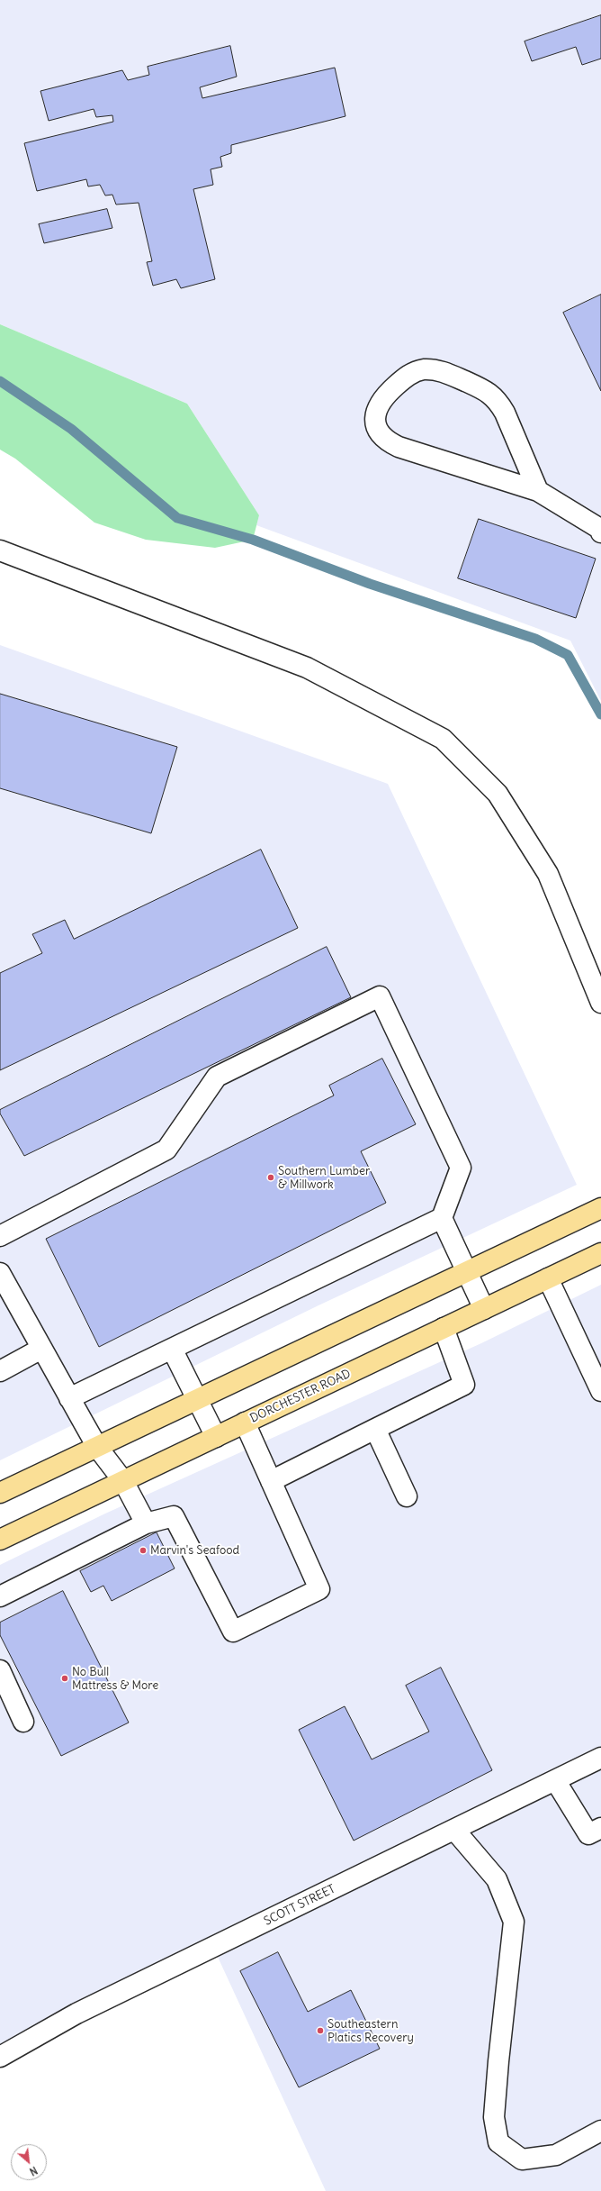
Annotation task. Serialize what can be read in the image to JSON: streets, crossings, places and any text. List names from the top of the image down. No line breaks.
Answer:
{"streets":{"main road":["DORCHESTER ROAD"],"street":["SCOTT STREET"]},"places":["Southern Lumber & Millwork","Marvin's Seafood","No Bull Mattress & More","Southeastern Platics Recovery"],"north":"bottom right"}
